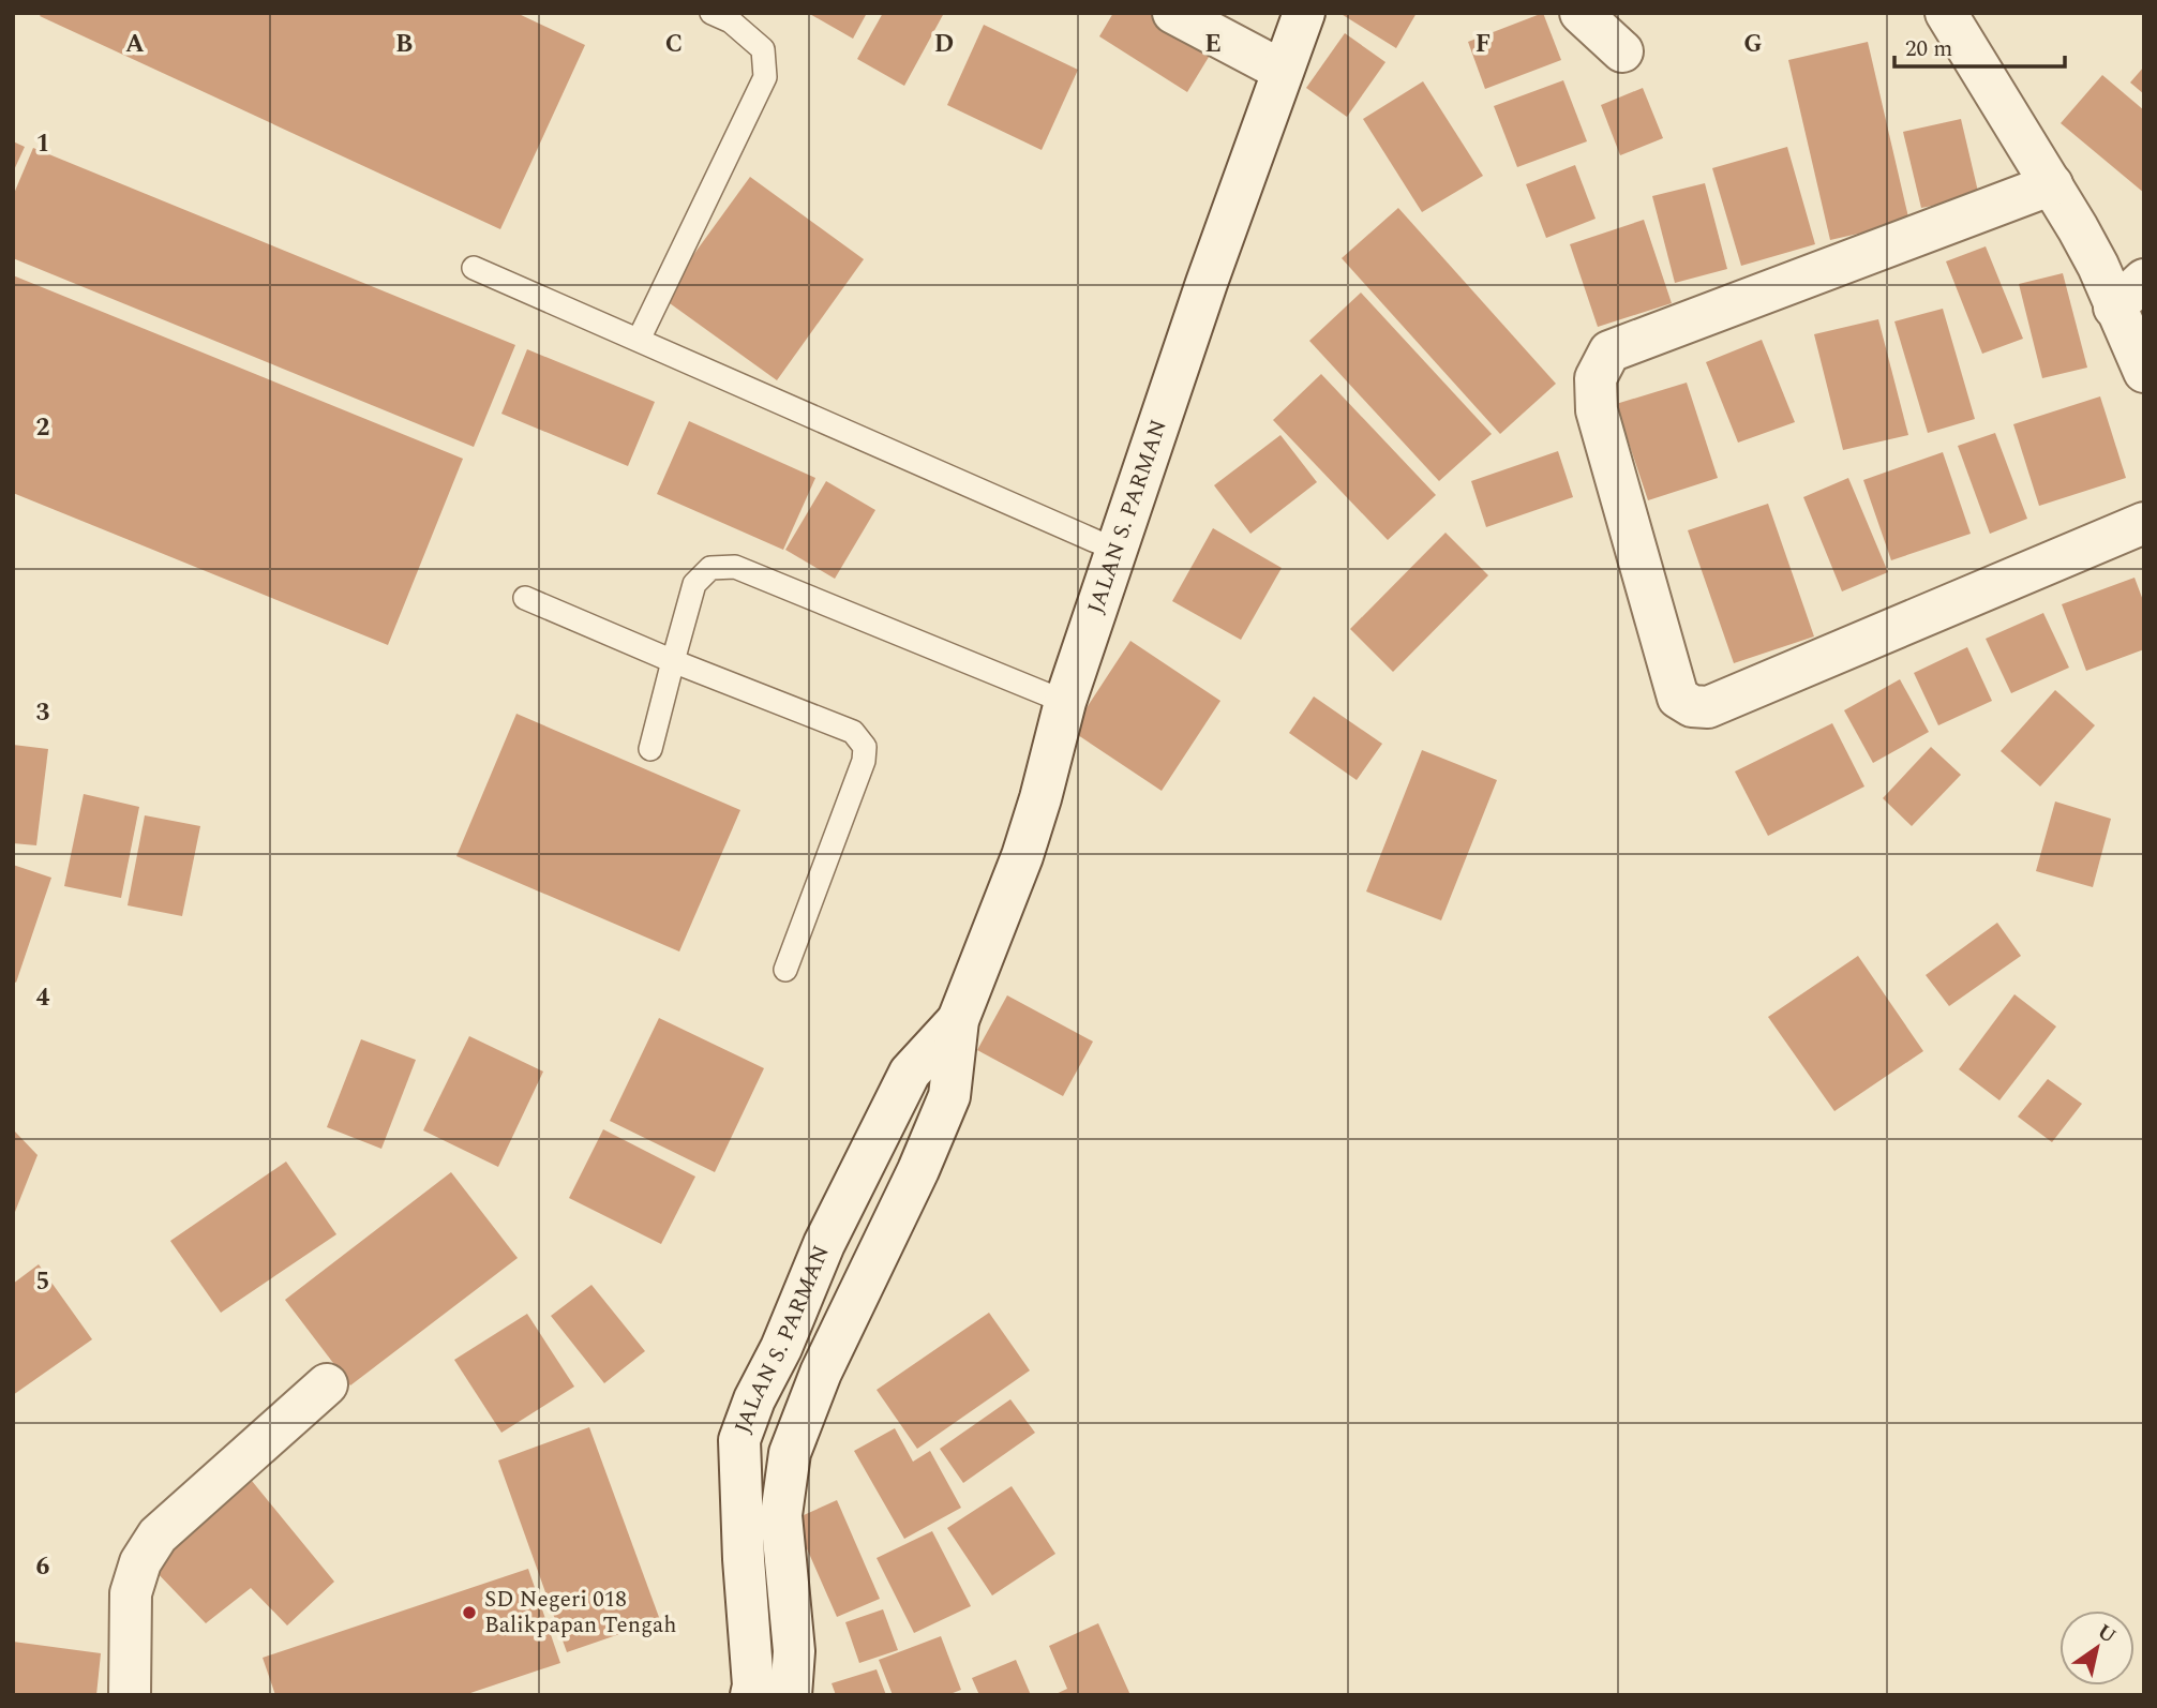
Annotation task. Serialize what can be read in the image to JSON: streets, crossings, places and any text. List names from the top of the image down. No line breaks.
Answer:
{"streets":{"main road":["JALAN S. PARMAN"]},"places":["SD Negeri 018 Balikpapan Tengah"],"scale_bar":"20 m","north":"top right","grid":{"columns":["A","B","C","D","E","F","G"],"rows":["1","2","3","4","5","6"]}}
